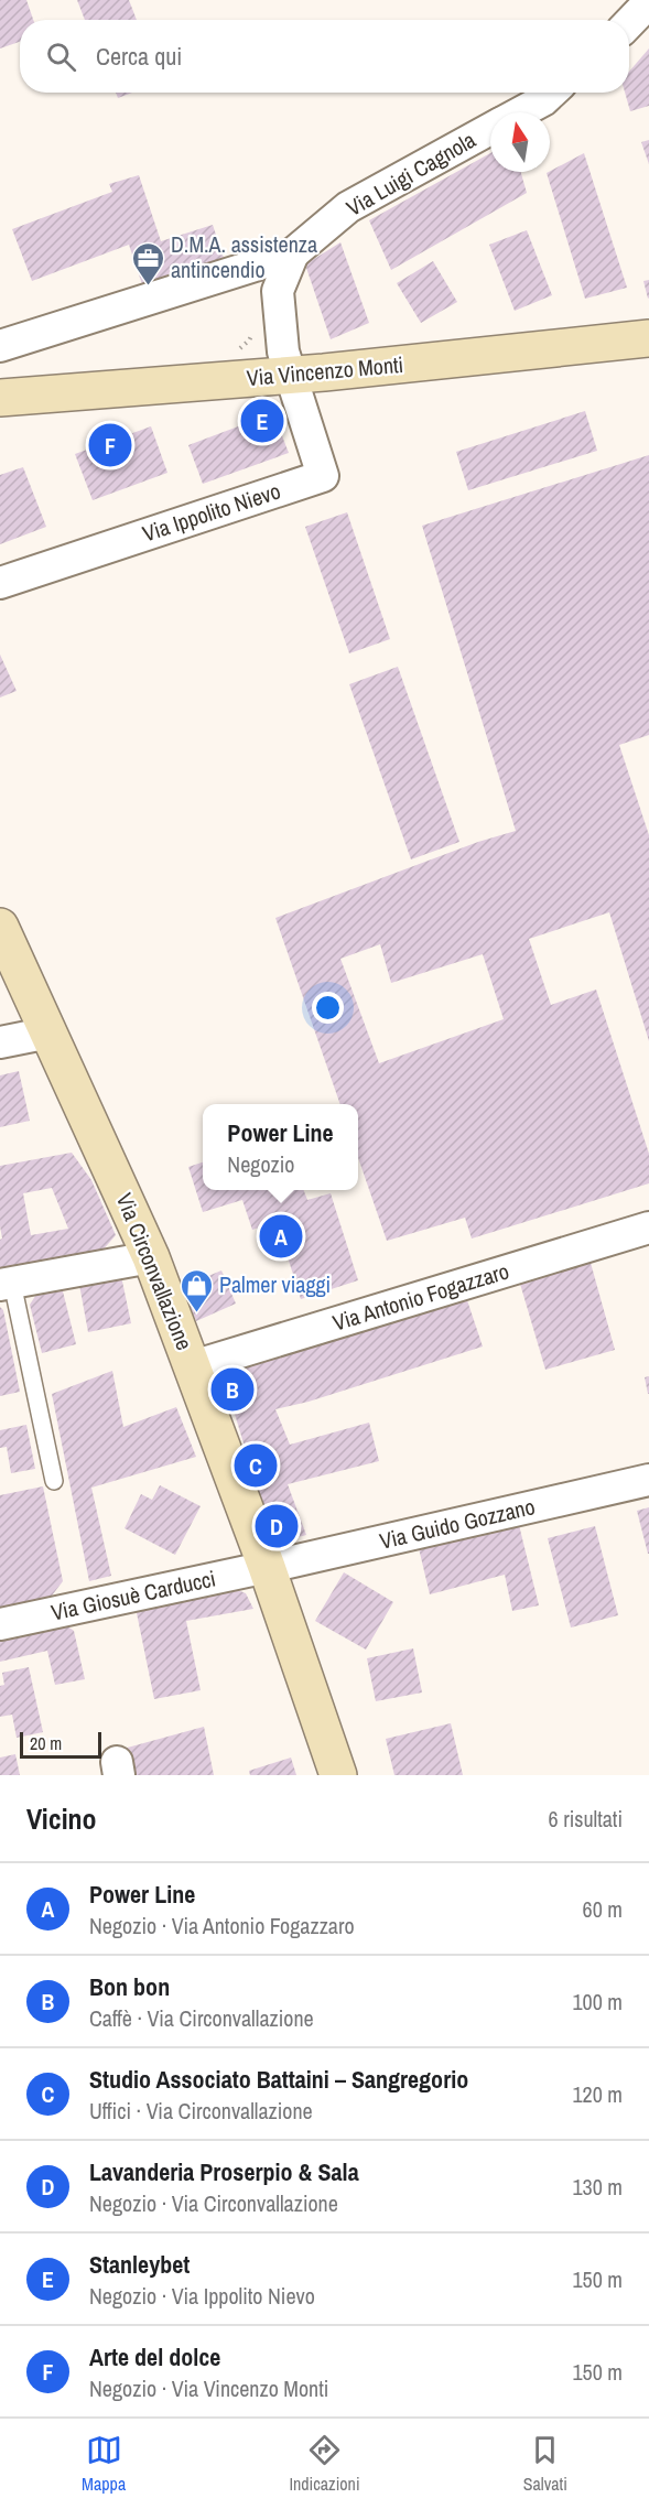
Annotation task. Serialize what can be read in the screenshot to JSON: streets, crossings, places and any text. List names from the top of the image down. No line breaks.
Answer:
{"streets":{"street":["Via Luigi Cagnola","Via Vincenzo Monti","Via Ippolito Nievo","Via Circonvallazione","Via Antonio Fogazzaro","Via Guido Gozzano","Via Giosuè Carducci"]},"crossings":[["Via Luigi Cagnola","Via Vincenzo Monti"],["Via Luigi Cagnola","Via Ippolito Nievo"],["Via Vincenzo Monti","Via Ippolito Nievo"],["Via Circonvallazione","Via Antonio Fogazzaro"],["Via Circonvallazione","Via Guido Gozzano"],["Via Circonvallazione","Via Giosuè Carducci"],["Via Guido Gozzano","Via Giosuè Carducci"]],"places":{"office":["D.M.A. assistenza antincendio"],"shop":["Palmer viaggi"]},"scale_bar":"20 m","north":"top","page":{"search":"Cerca qui","pins":["E","F","A","B","C","D"],"popup":["Power Line","Negozio"],"scale":"20 m","heading":["Vicino","6 risultati"],"list":[{"mark":"A","name":"Power Line","note":"Negozio · Via Antonio Fogazzaro","value":"60 m"},{"mark":"B","name":"Bon bon","note":"Caffè · Via Circonvallazione","value":"100 m"},{"mark":"C","name":"Studio Associato Battaini – Sangregorio","note":"Uffici · Via Circonvallazione","value":"120 m"},{"mark":"D","name":"Lavanderia Proserpio & Sala","note":"Negozio · Via Circonvallazione","value":"130 m"},{"mark":"E","name":"Stanleybet","note":"Negozio · Via Ippolito Nievo","value":"150 m"},{"mark":"F","name":"Arte del dolce","note":"Negozio · Via Vincenzo Monti","value":"150 m"}],"nav":["Mappa","Indicazioni","Salvati"]}}
